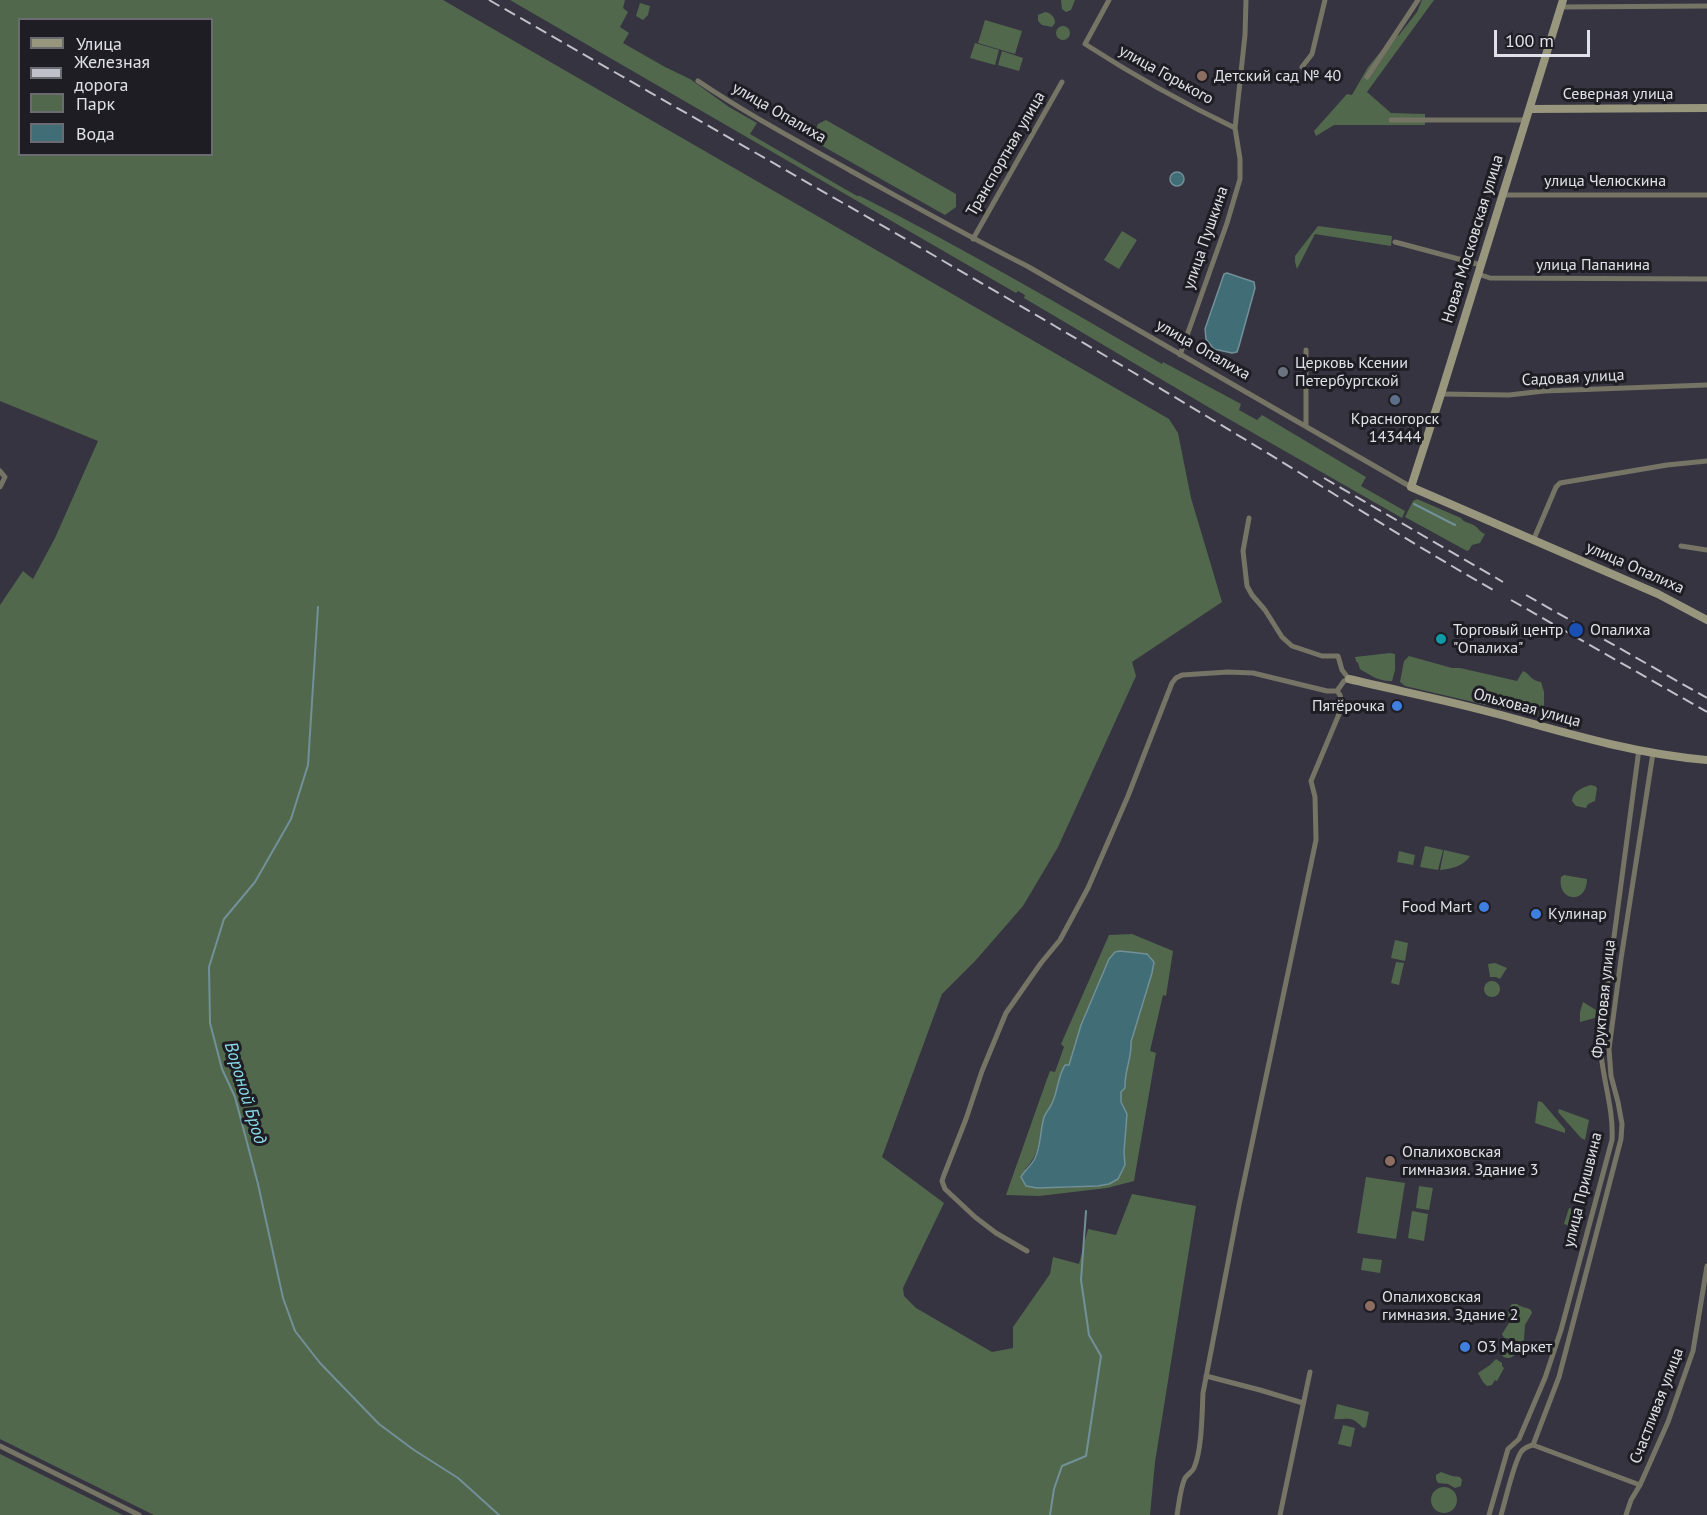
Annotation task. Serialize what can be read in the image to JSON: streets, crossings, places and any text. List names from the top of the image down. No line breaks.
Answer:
{"streets":{"street":["улица Горького","Северная улица","улица Опалиха","Транспортная улица","улица Челюскина","улица Пушкина","Новая Московская улица","улица Папанина","Садовая улица","Ольховая улица","Фруктовая улица","улица Пришвина","Счастливая улица"]},"crossings":[["улица Горького","улица Пушкина"],["Северная улица","Новая Московская улица"],["улица Опалиха","Транспортная улица"],["улица Опалиха","улица Пушкина"],["улица Опалиха","Новая Московская улица"],["улица Челюскина","Новая Московская улица"],["Новая Московская улица","улица Папанина"],["Новая Московская улица","Садовая улица"],["Ольховая улица","Фруктовая улица"],["Ольховая улица","улица Пришвина"]],"water":["Вороной Брод"],"places":["Детский сад № 40","Церковь Ксении Петербургской","Красногорск 143444","Опалиха","Торговый центр \"Опалиха\"","Пятёрочка","Food Mart","Кулинар","Опалиховская гимназия. Здание 3","Опалиховская гимназия. Здание 2","О3 Маркет"],"legend":["Улица","Железная дорога","Парк","Вода"],"scale_bar":"100 m"}
